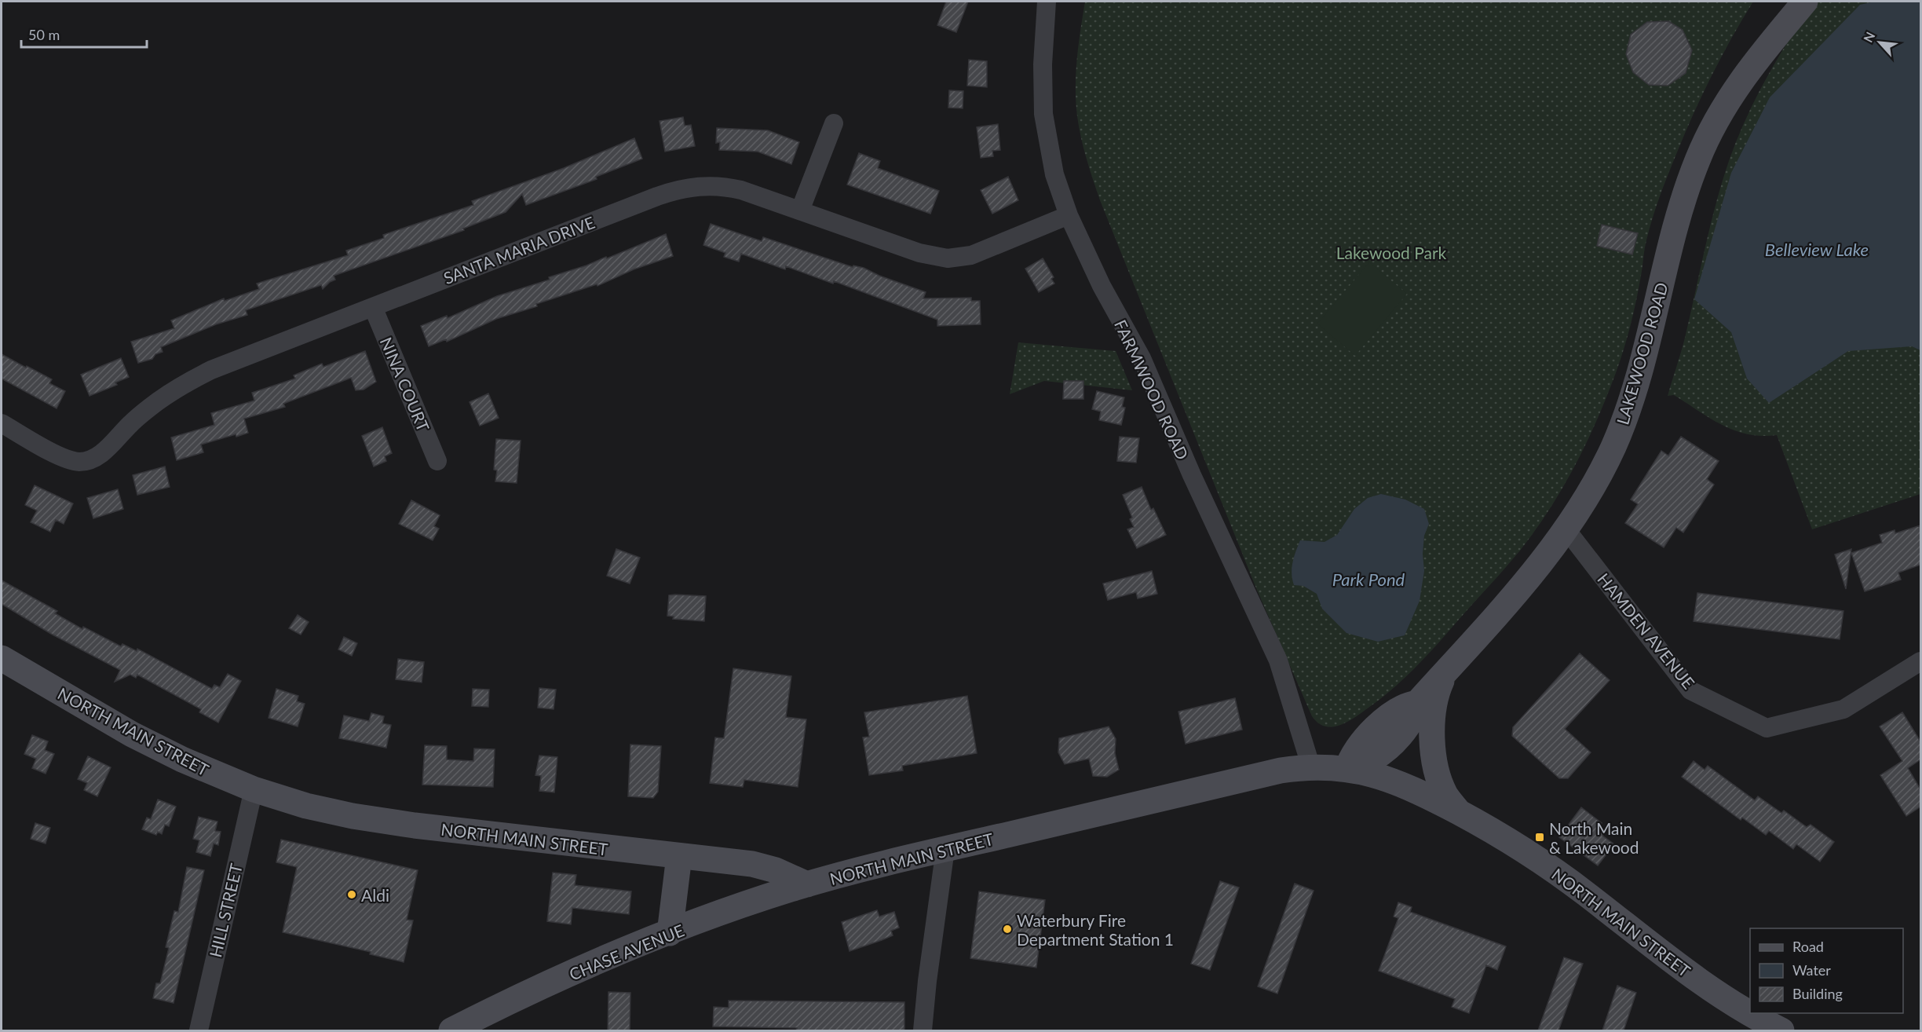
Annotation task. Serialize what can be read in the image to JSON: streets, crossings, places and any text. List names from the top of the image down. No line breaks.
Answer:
{"streets":{"main road":["LAKEWOOD ROAD","NORTH MAIN STREET","CHASE AVENUE"],"street":["SANTA MARIA DRIVE","NINA COURT","FARMWOOD ROAD","HAMDEN AVENUE","HILL STREET"]},"crossings":[["SANTA MARIA DRIVE","NINA COURT"],["SANTA MARIA DRIVE","FARMWOOD ROAD"],["LAKEWOOD ROAD","HAMDEN AVENUE"],["LAKEWOOD ROAD","NORTH MAIN STREET"],["FARMWOOD ROAD","NORTH MAIN STREET"],["NORTH MAIN STREET","HILL STREET"],["NORTH MAIN STREET","CHASE AVENUE"]],"water":["Belleview Lake","Park Pond"],"parks":["Lakewood Park"],"places":{"transit":["North Main & Lakewood"],"other":["Aldi","Waterbury Fire Department Station 1"]},"legend":["Road","Water","Building"],"scale_bar":"50 m","north":"top left"}
